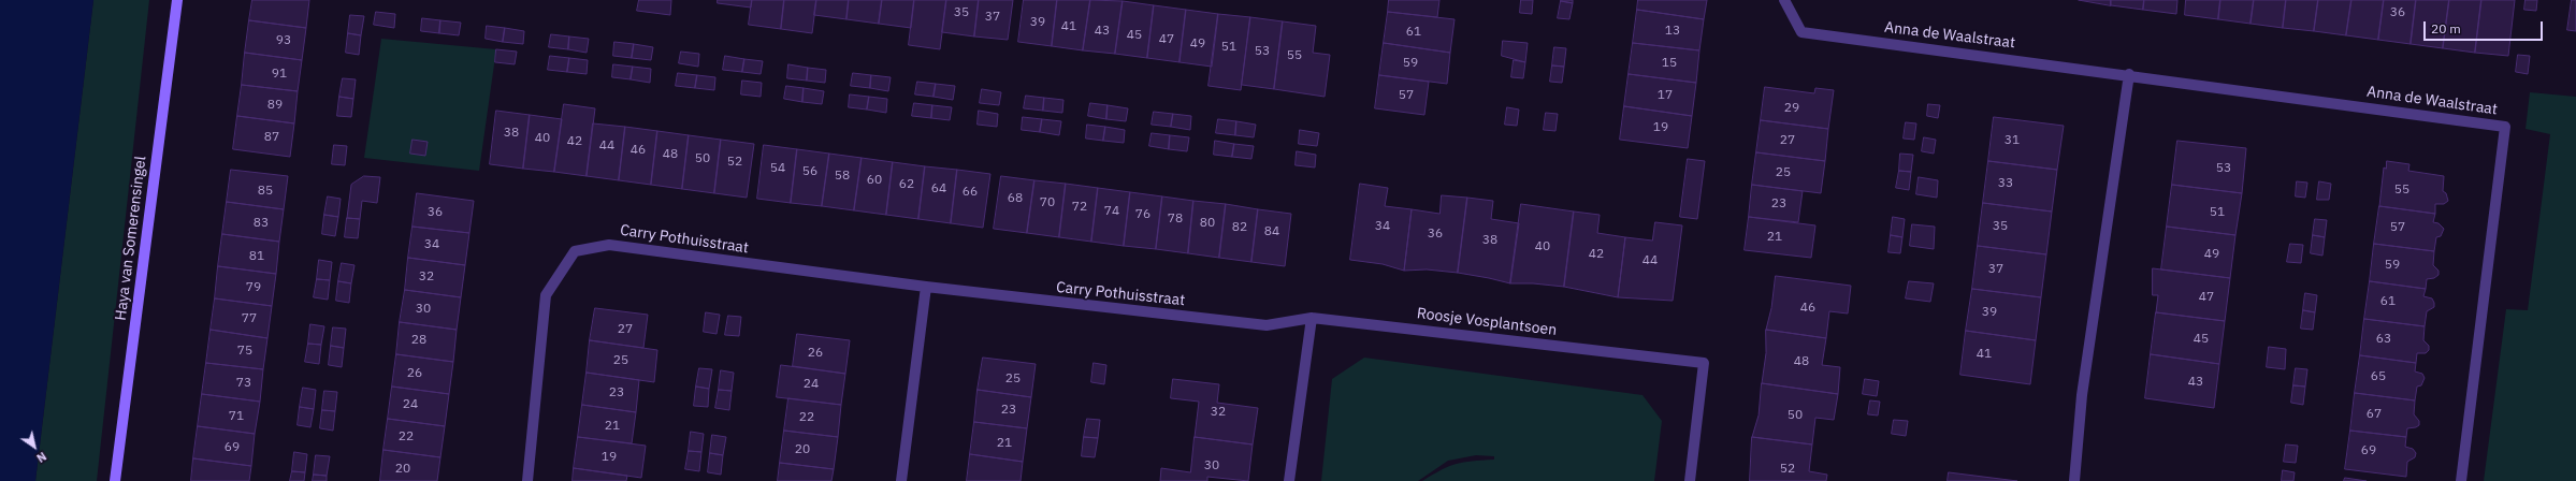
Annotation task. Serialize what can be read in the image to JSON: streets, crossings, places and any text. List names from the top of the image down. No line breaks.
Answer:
{"streets":{"street":["Anna de Waalstraat","Haya van Somerensingel","Carry Pothuisstraat","Roosje Vosplantsoen"]},"crossings":[["Carry Pothuisstraat","Roosje Vosplantsoen"]],"house_numbers":["35","36","37","39","41","43","13","61","45","47","93","49","51","53","55","59","15","91","57","17","89","29","19","38","87","40","27","31","42","44","46","48","50","52","54","53","56","25","58","60","33","62","64","55","85","66","68","70","23","72","74","36","51","76","78","83","80","34","35","82","57","84","36","21","38","34","40","42","49","81","44","59","37","32","79","47","61","46","30","39","77","27","45","63","28","75","26","41","25","48","26","65","25","43","73","24","23","24","23","32","67","50","71","22","21","22","21","69","20","69","19","30","20","52"],"scale_bar":"20 m","north":"bottom right"}
